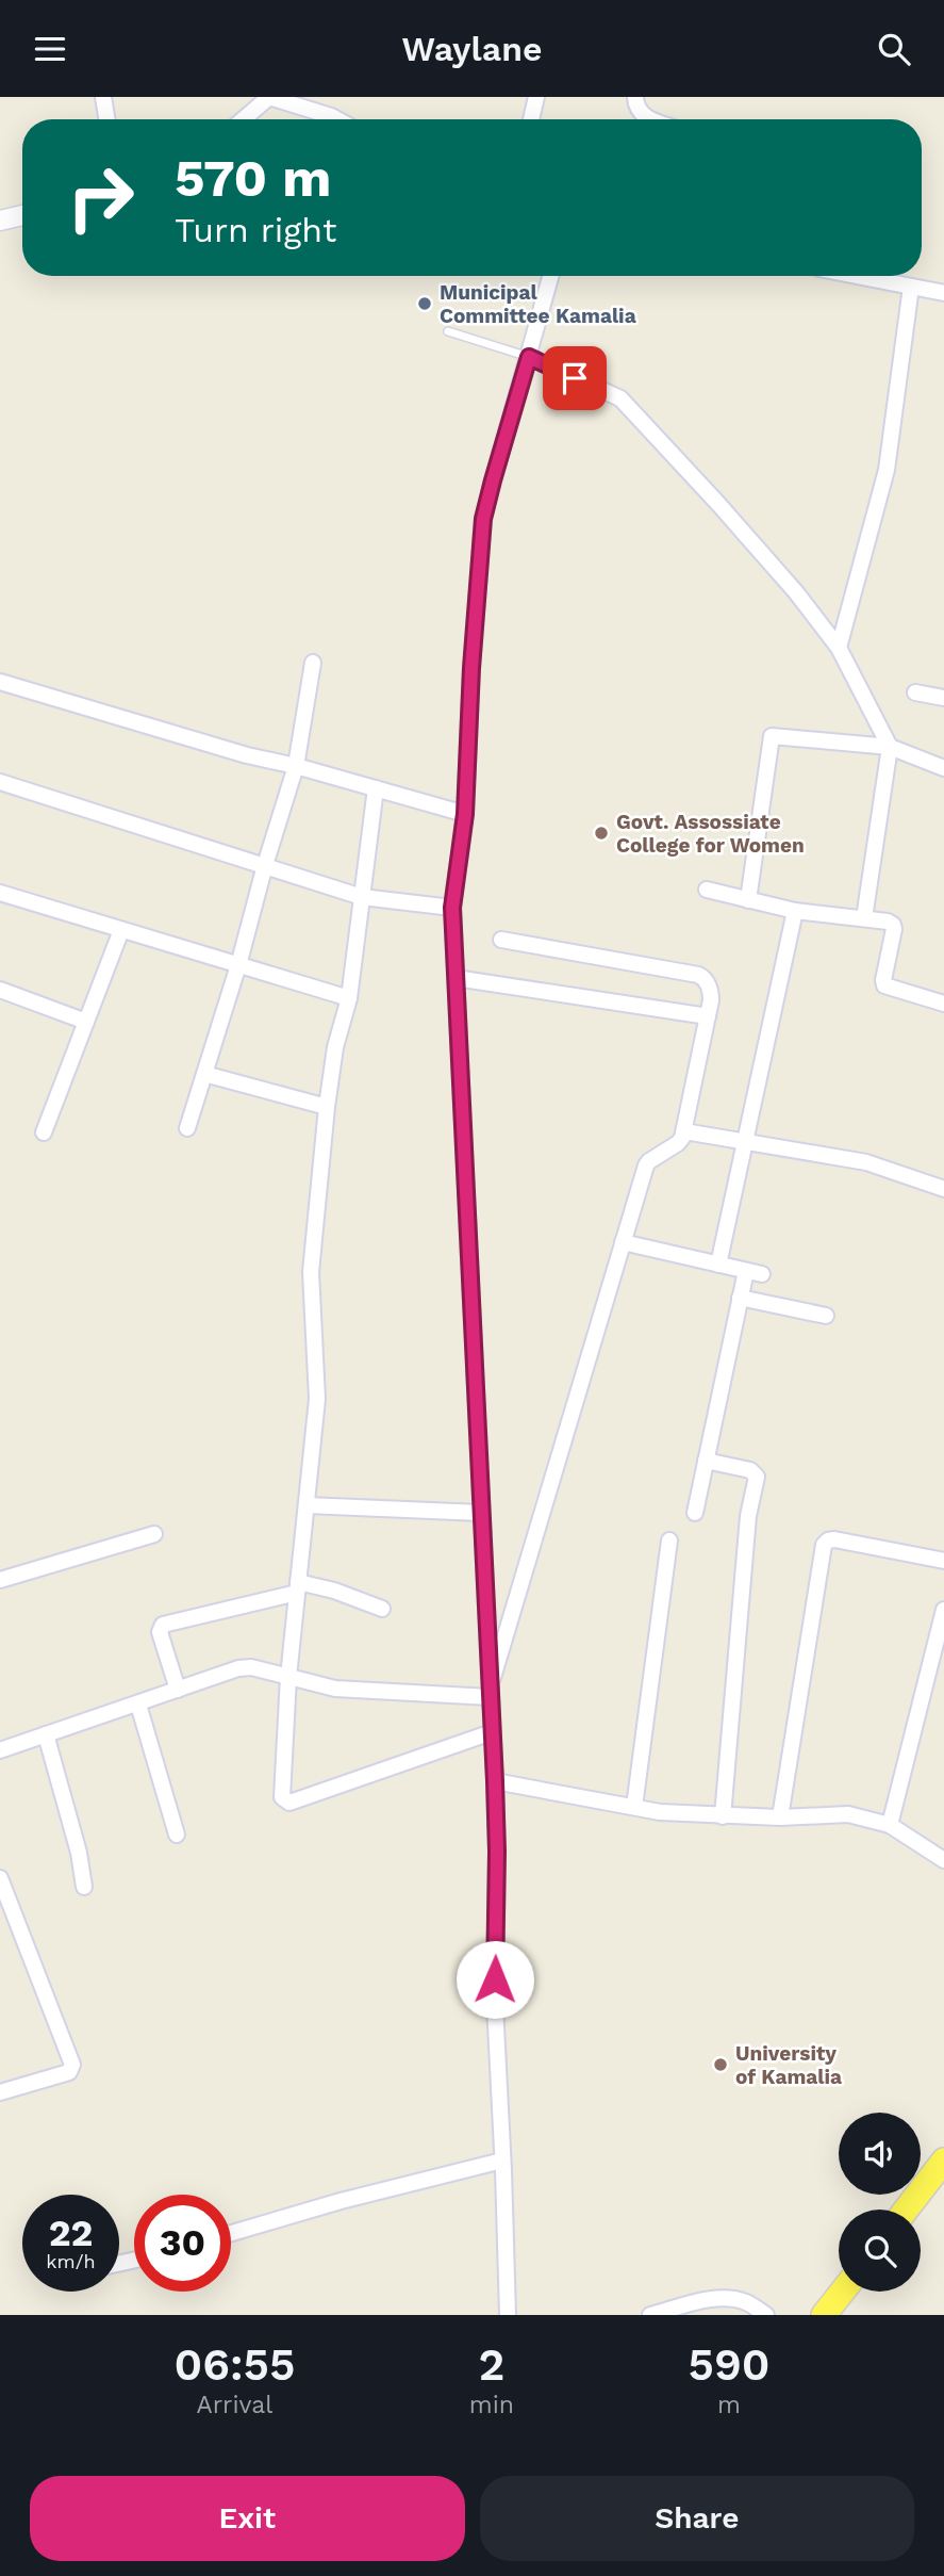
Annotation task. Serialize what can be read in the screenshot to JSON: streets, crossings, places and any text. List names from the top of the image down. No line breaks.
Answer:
{"places":["Municipal Committee Kamalia","Govt. Assossiate College for Women","University of Kamalia"],"page":{"header":"Waylane","turn":["570 m","Turn right"],"speed":"22 km/h","limit":"30","eta":["06:55","Arrival","2","min","590","m"],"buttons":["Exit","Share"]}}
